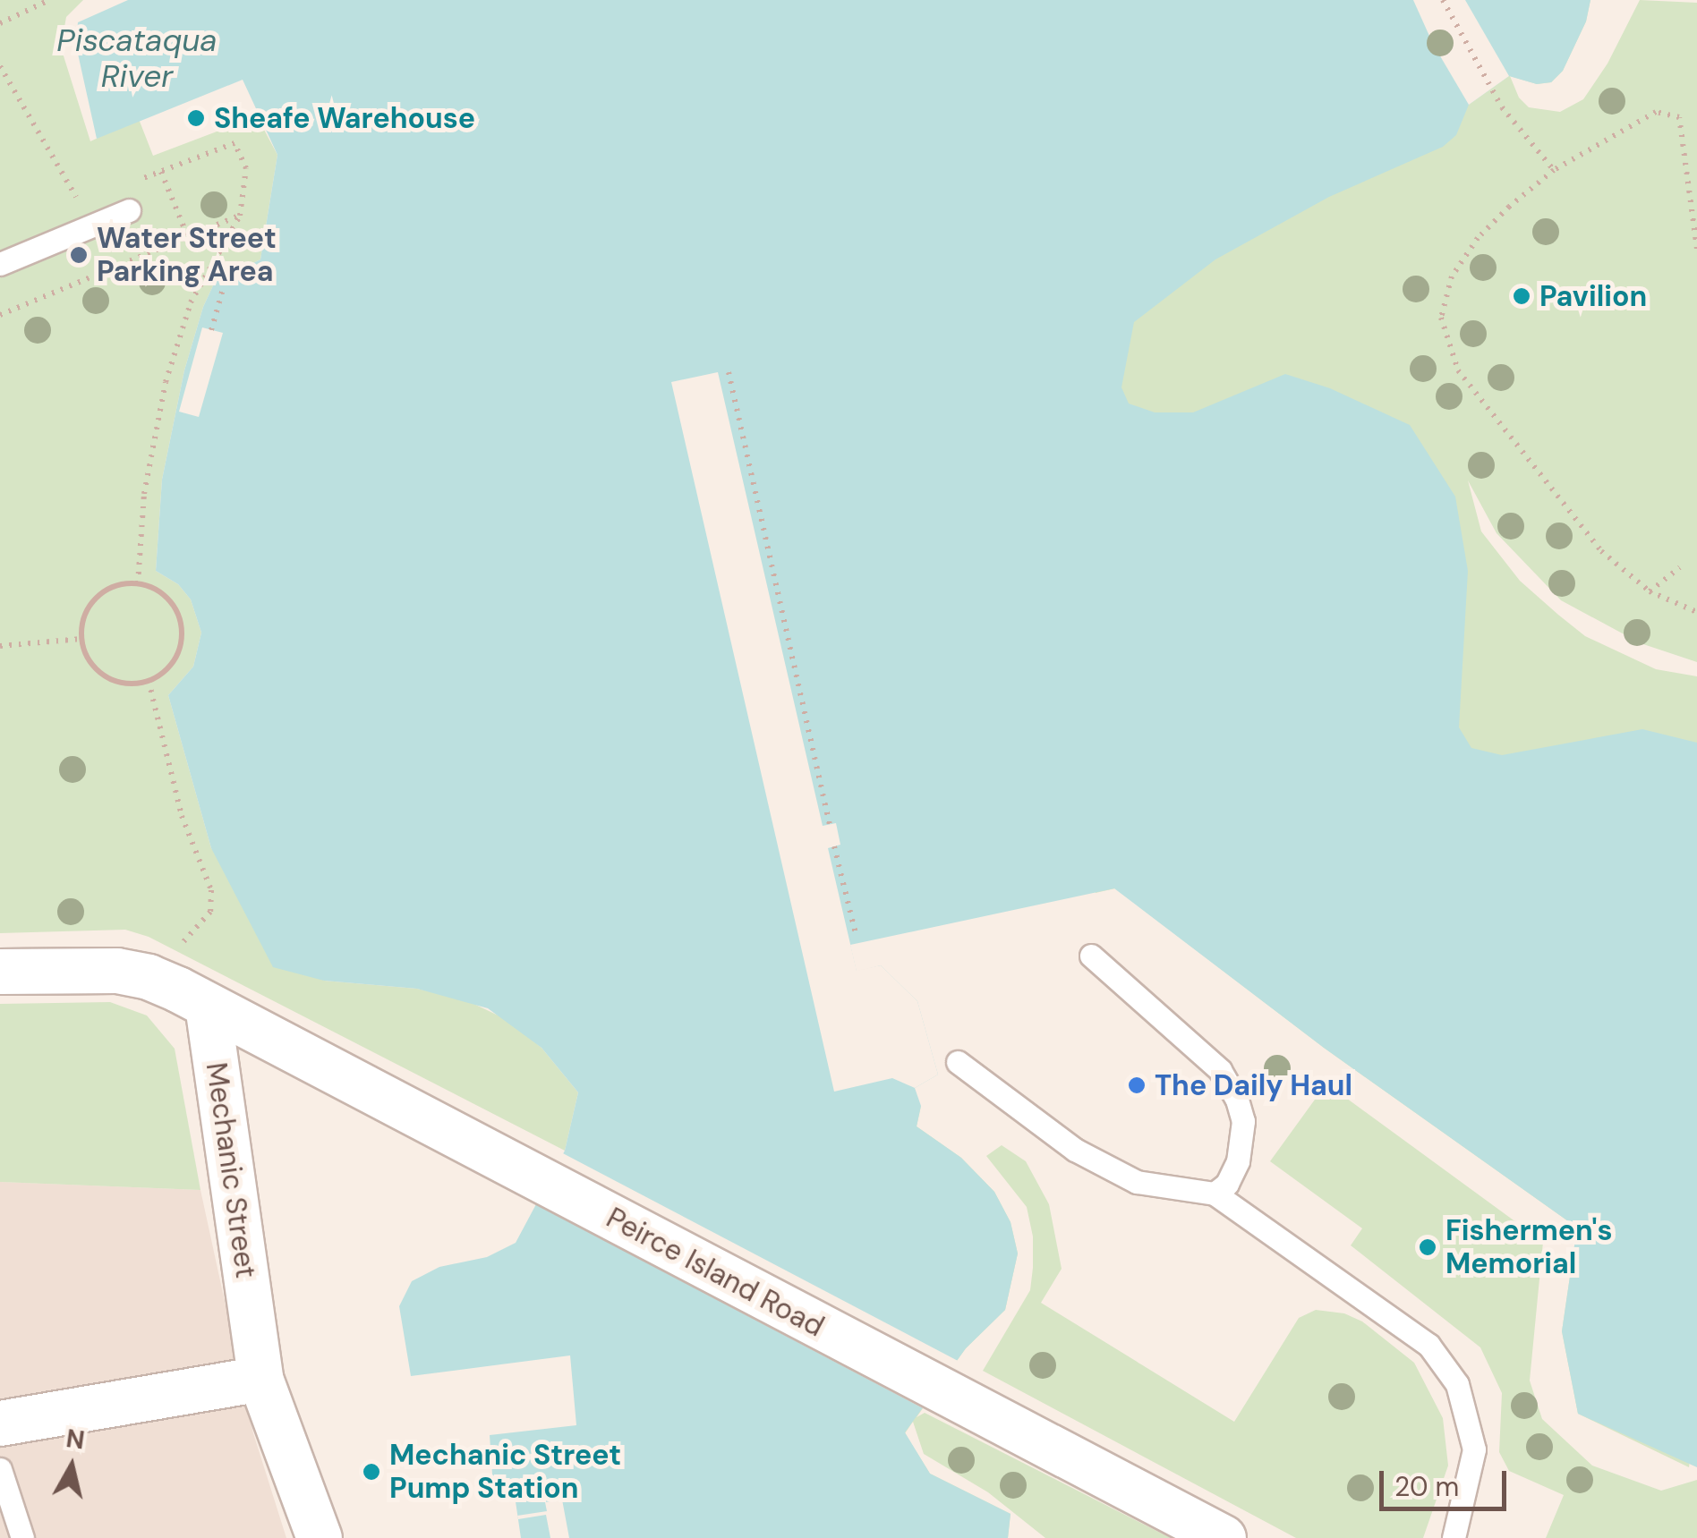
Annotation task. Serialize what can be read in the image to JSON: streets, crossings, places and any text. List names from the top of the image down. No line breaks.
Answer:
{"streets":{"street":["Mechanic Street","Peirce Island Road"]},"crossings":[["Mechanic Street","Peirce Island Road"]],"water":["Piscataqua River"],"places":["Sheafe Warehouse","Water Street Parking Area","Pavilion","The Daily Haul","Fishermen's Memorial","Mechanic Street Pump Station"],"scale_bar":"20 m","north":"top"}
